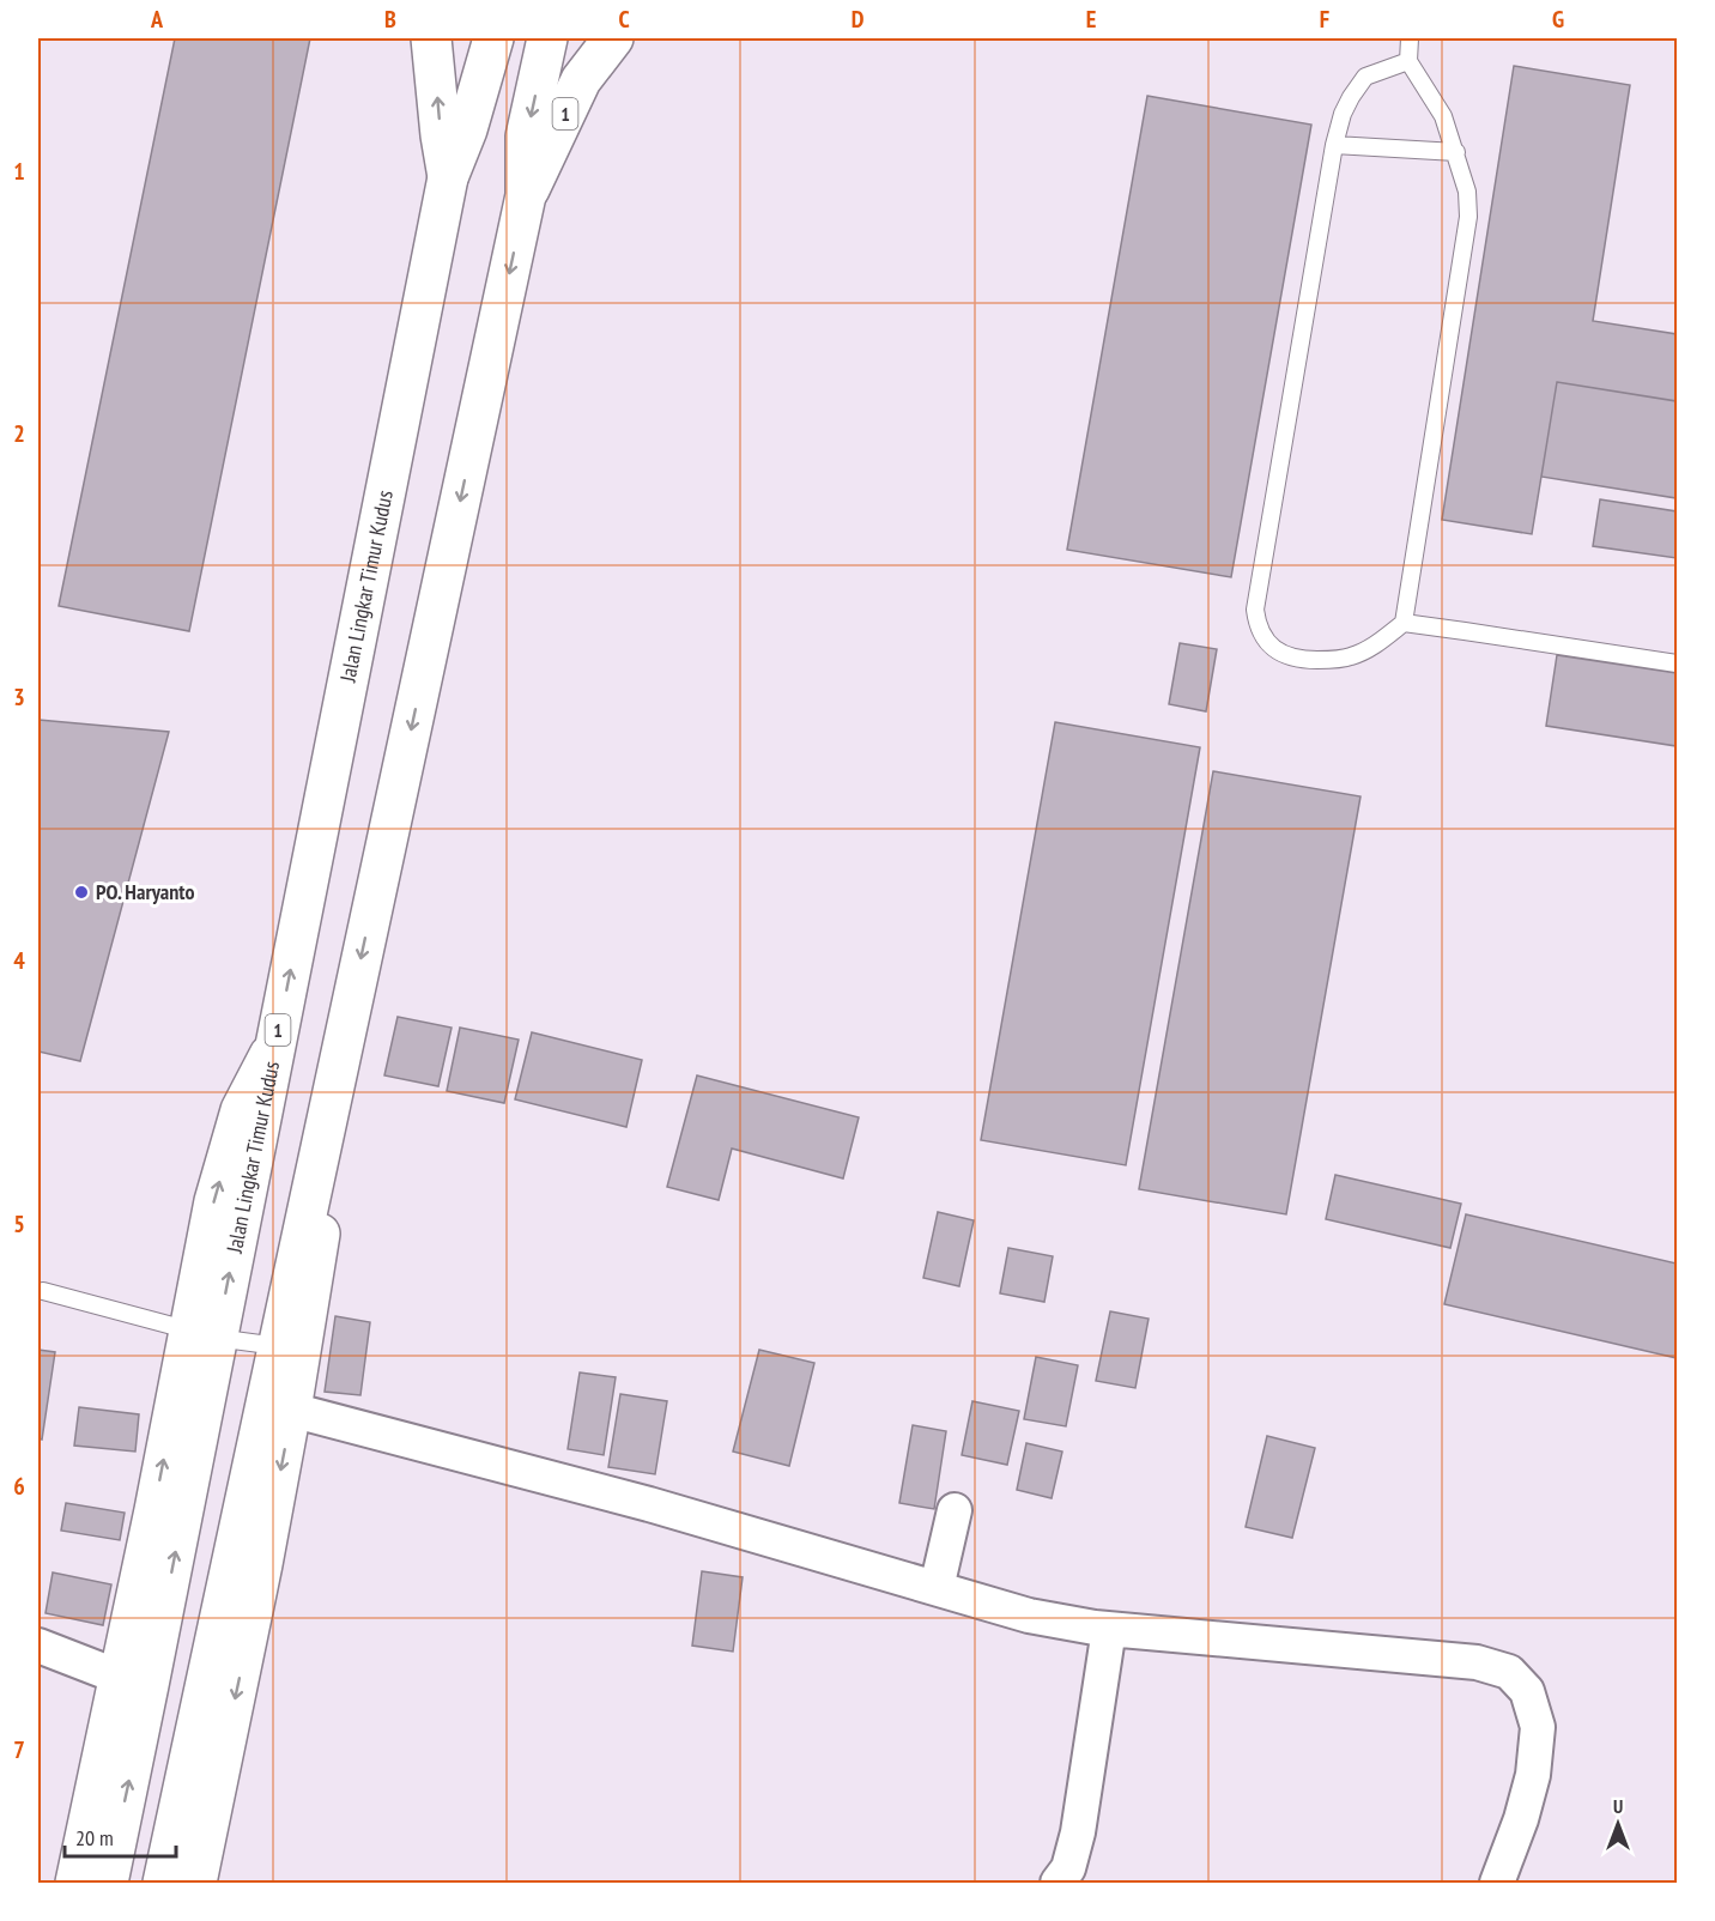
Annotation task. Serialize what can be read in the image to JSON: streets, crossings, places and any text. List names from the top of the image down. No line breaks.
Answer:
{"streets":{"main road":["1","Jalan Lingkar Timur Kudus"]},"places":["PO. Haryanto"],"scale_bar":"20 m","north":"top","grid":{"columns":["A","B","C","D","E","F","G"],"rows":["1","2","3","4","5","6","7"]}}
